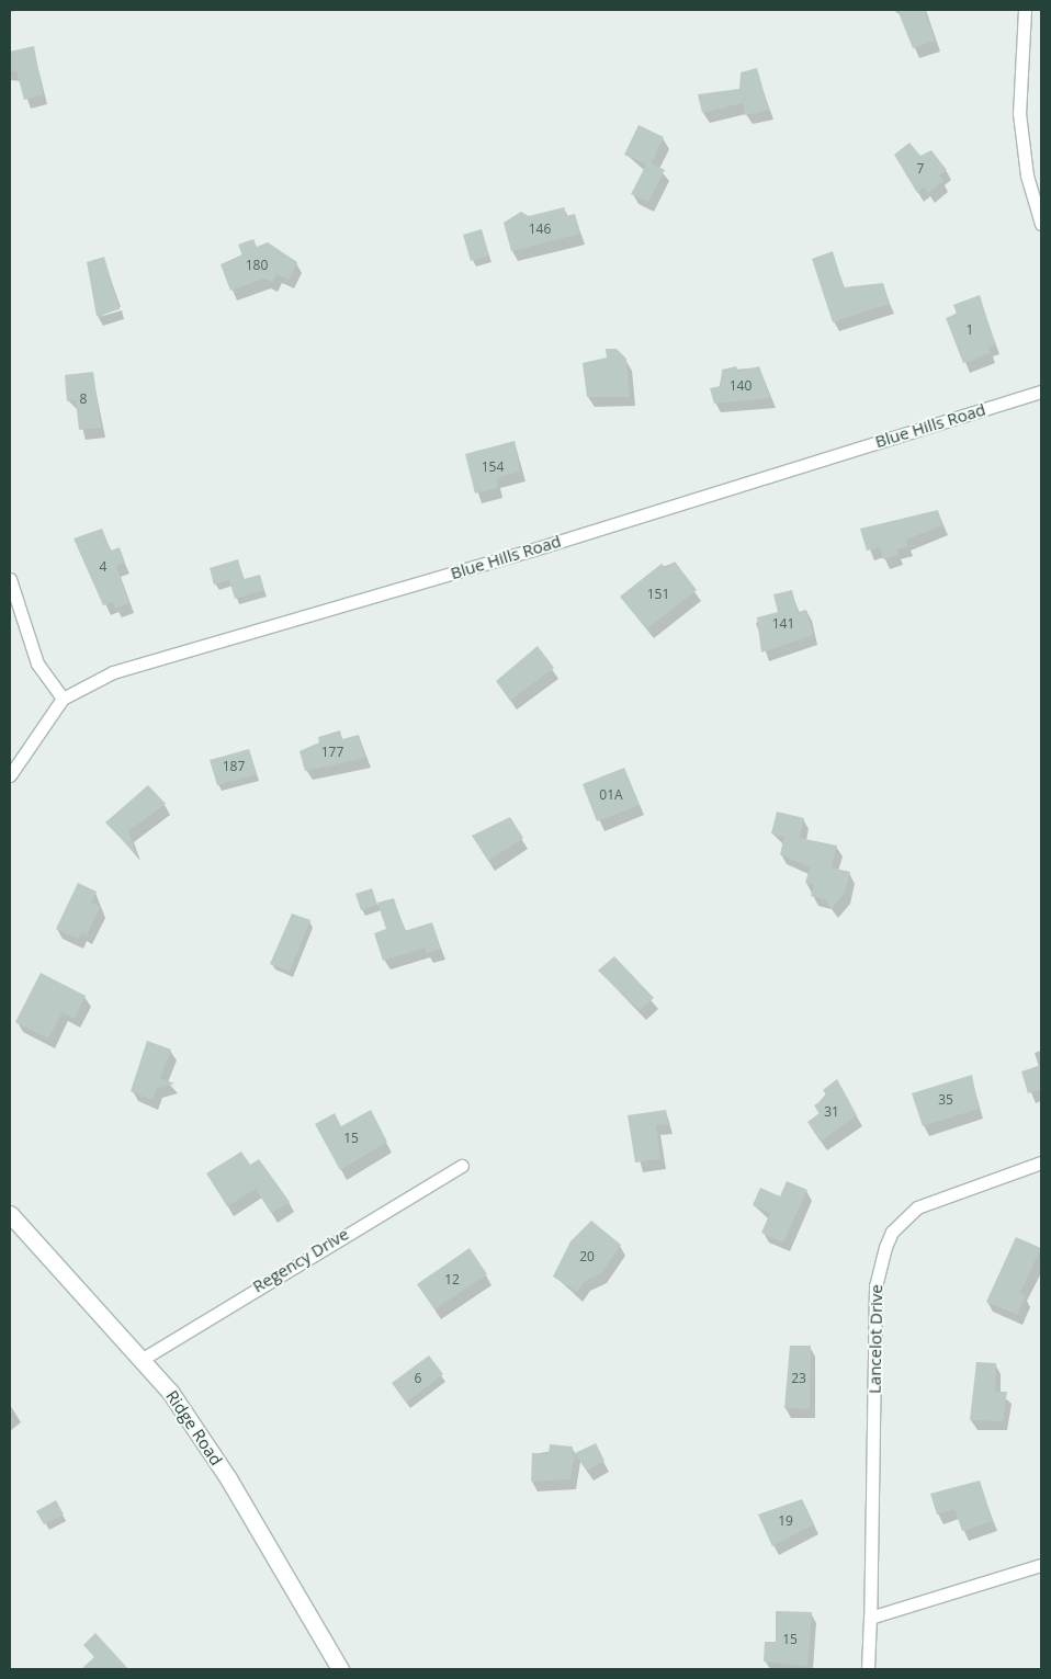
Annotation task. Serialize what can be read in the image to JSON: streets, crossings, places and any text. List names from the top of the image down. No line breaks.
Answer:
{"streets":{"street":["Blue Hills Road","Regency Drive","Lancelot Drive","Ridge Road"]},"crossings":[["Regency Drive","Ridge Road"]],"house_numbers":["7","146","180","1","140","8","154","4","151","141","177","187","01A","35","31","15","20","12","6","23","19","15"]}
